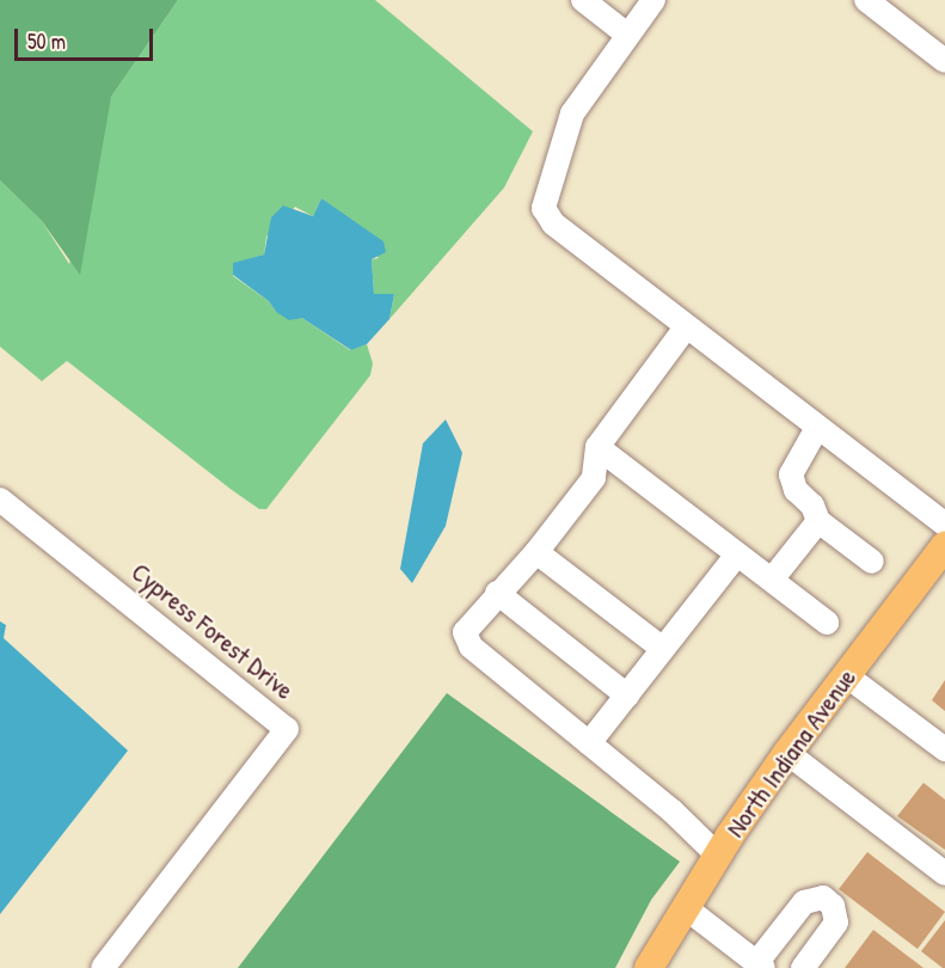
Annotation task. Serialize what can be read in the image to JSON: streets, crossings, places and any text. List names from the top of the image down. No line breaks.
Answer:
{"streets":{"main road":["North Indiana Avenue"],"street":["Cypress Forest Drive"]},"scale_bar":"50 m"}
